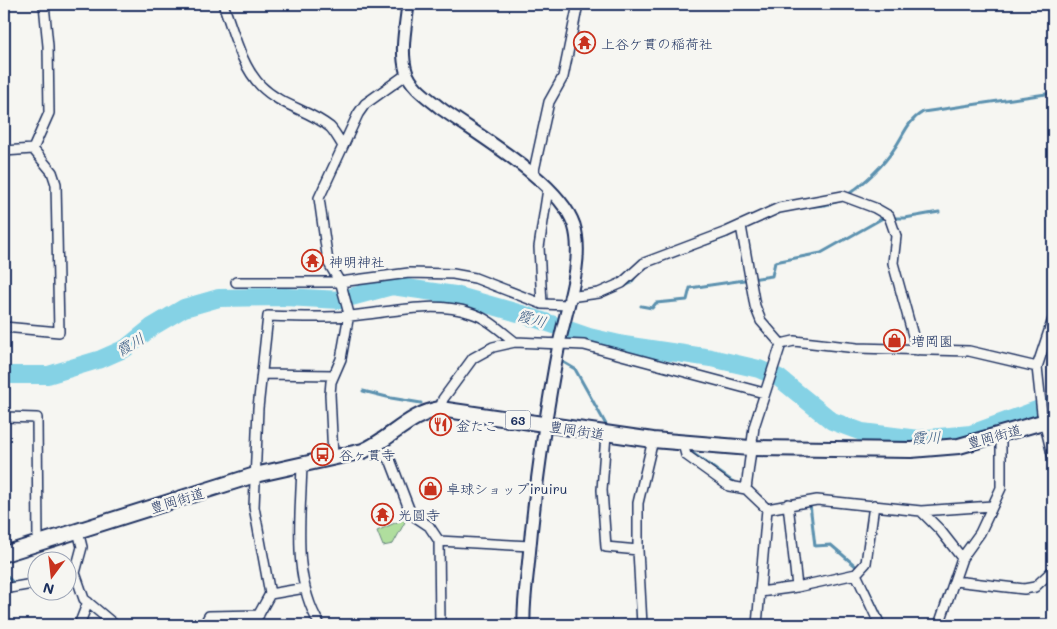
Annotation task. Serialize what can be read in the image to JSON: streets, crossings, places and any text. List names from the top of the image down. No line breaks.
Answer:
{"streets":{"main road":["63","豊岡街道"]},"water":["霞川"],"places":{"temple":["上谷ケ貫の稲荷社","神明神社","光圓寺"],"shop":["増岡園","卓球ショップiruiru"],"restaurant":["金たこ"],"bus stop":["谷ヶ貫寺"]},"north":"bottom"}
